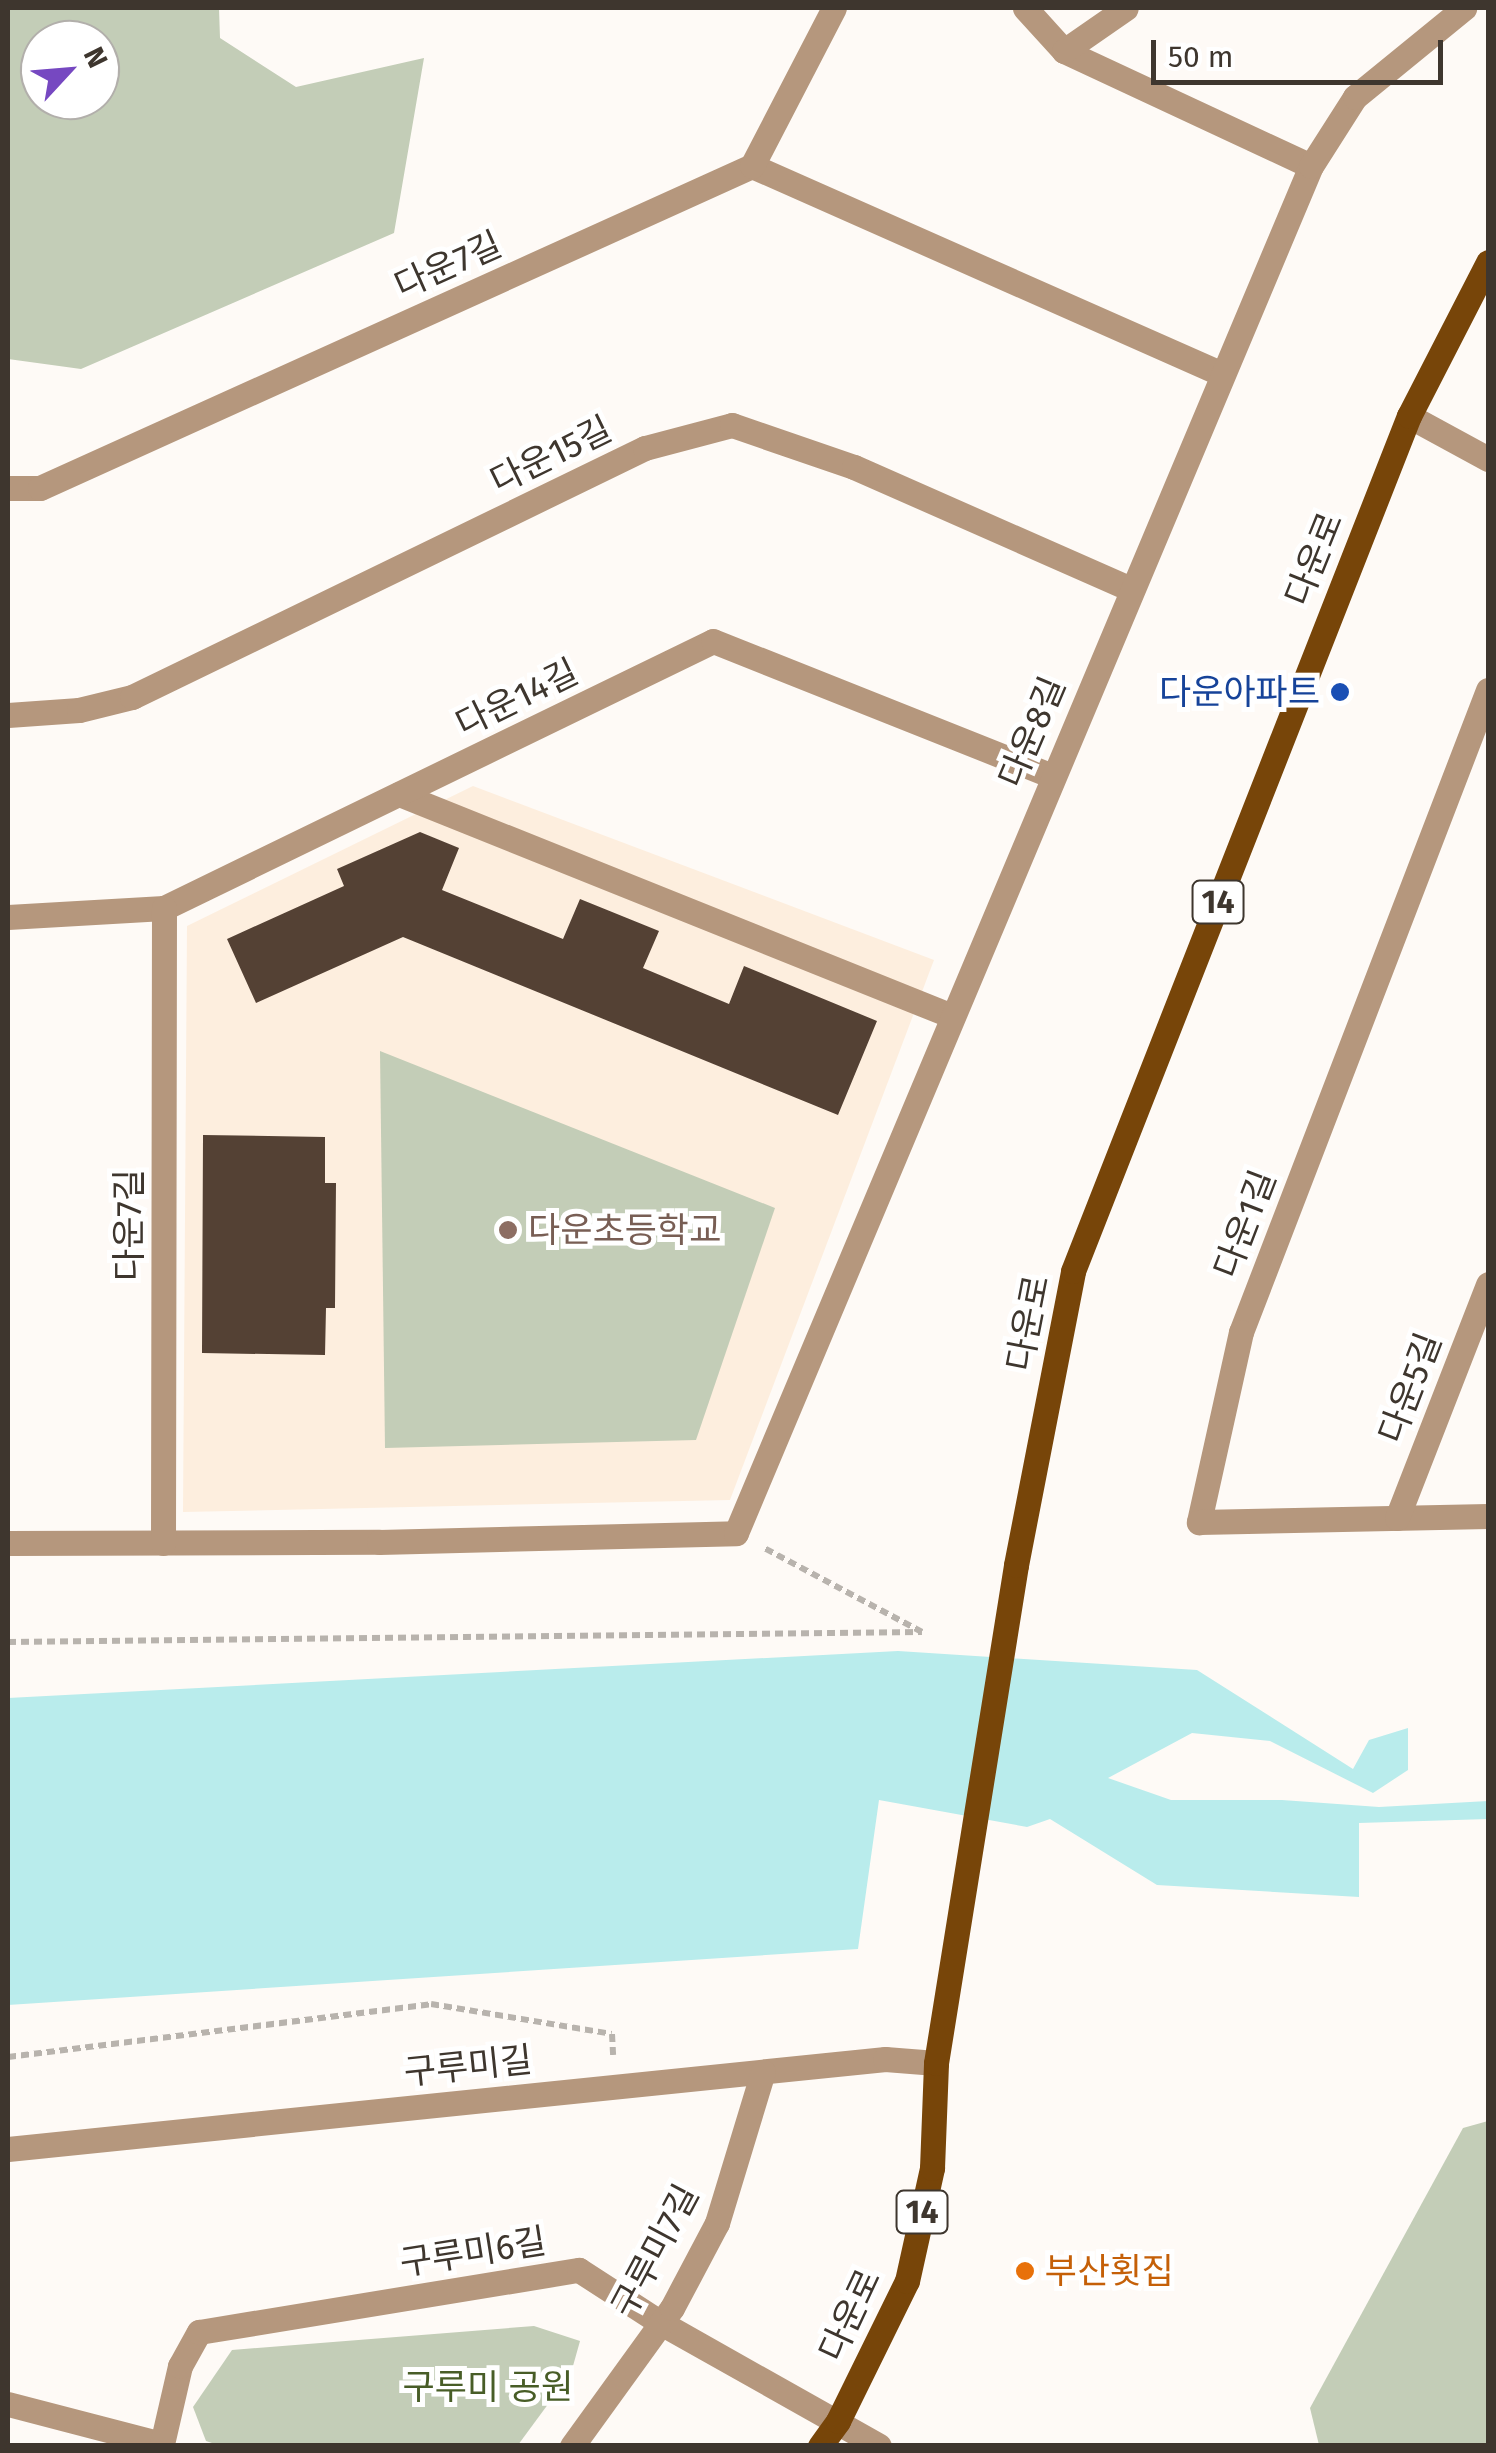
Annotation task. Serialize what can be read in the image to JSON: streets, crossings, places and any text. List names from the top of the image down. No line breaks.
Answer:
{"streets":{"main road":["다운로","14"],"street":["다운7길","다운15길","다운14길","다운8길","다운1길","다운5길","구루미길","구루미7길","구루미6길"]},"crossings":[["다운7길","다운14길"],["다운15길","다운8길"],["다운로","구루미길"],["다운로","구루미6길"],["다운14길","다운8길"],["다운1길","다운5길"],["구루미길","구루미7길"],["구루미7길","구루미6길"]],"parks":["구루미 공원"],"places":["다운아파트","다운초등학교","부산횟집"],"scale_bar":"50 m","north":"top right"}
